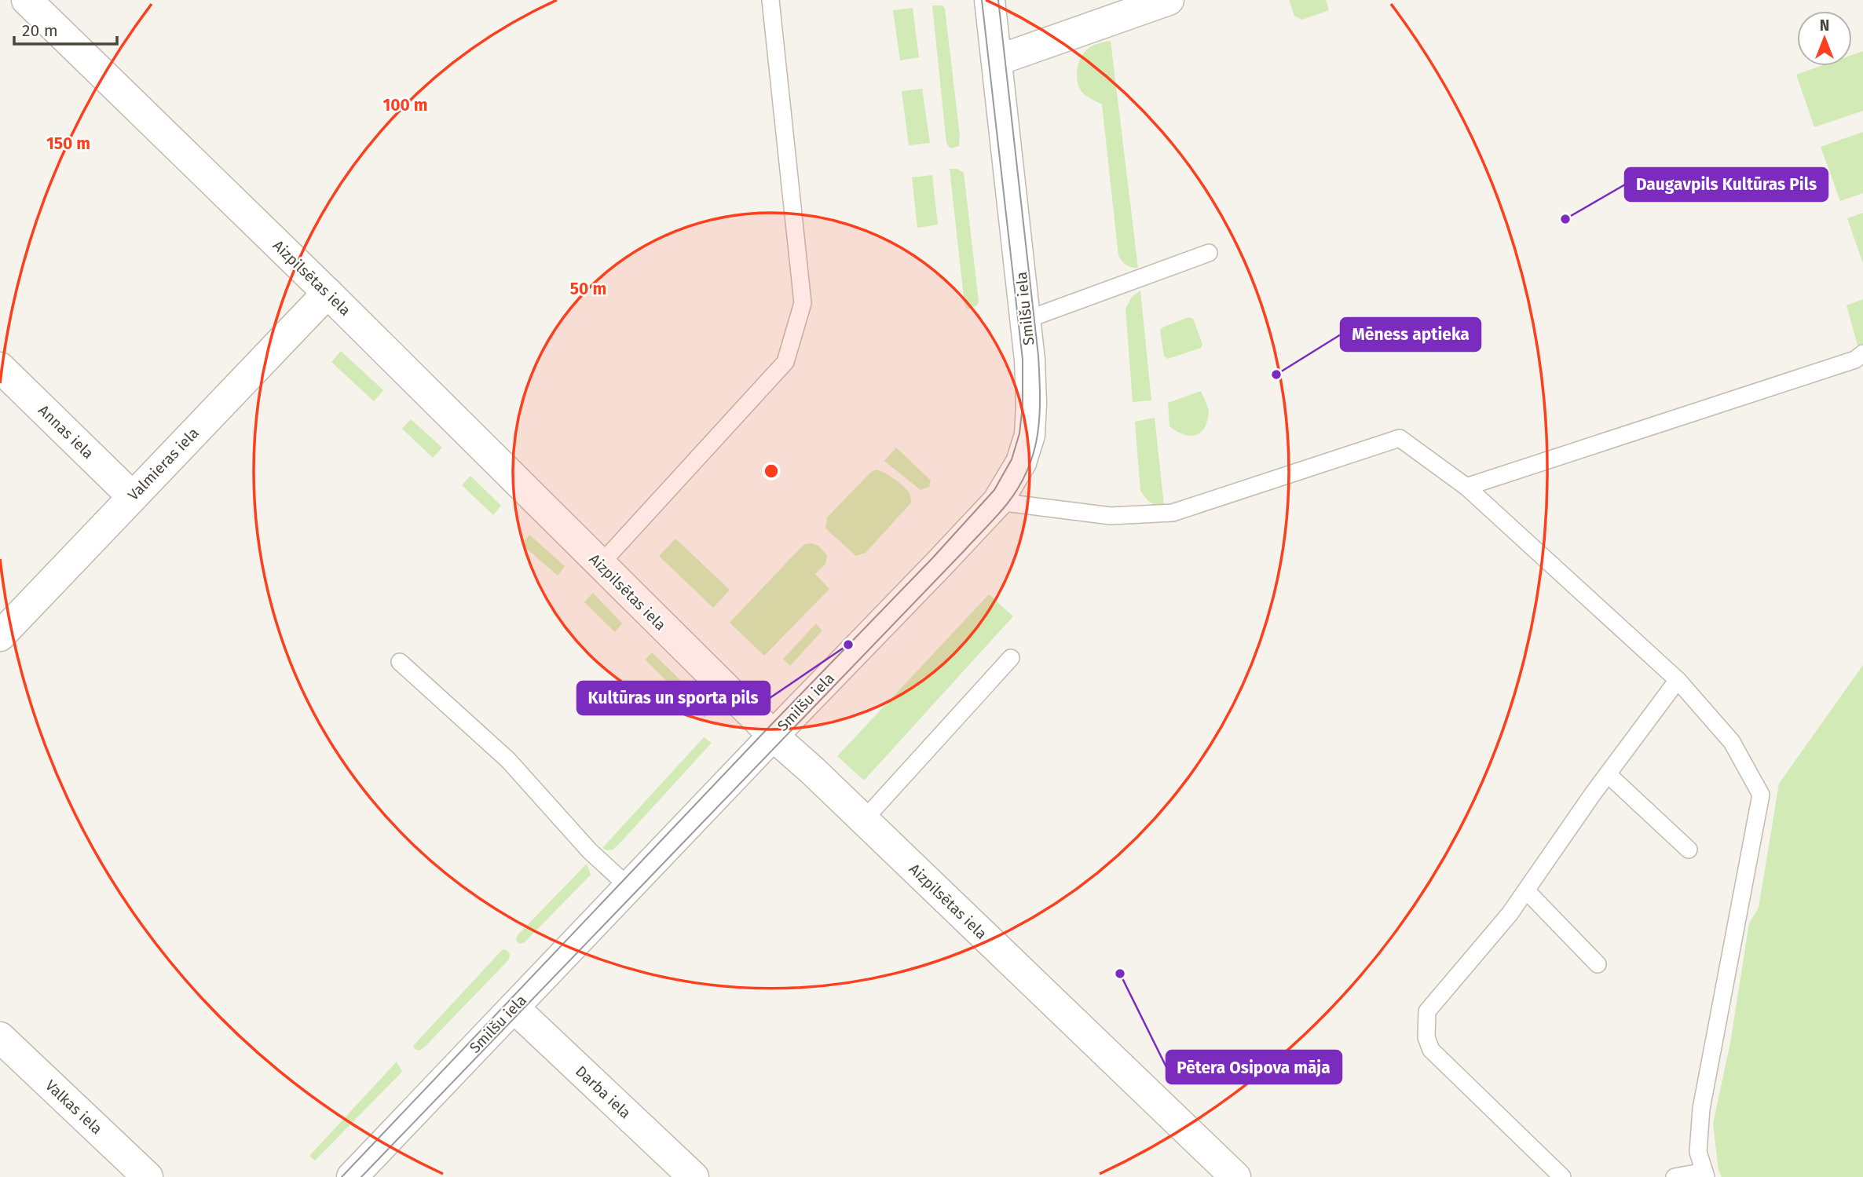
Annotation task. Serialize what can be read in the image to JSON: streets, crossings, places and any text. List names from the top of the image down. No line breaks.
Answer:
{"streets":{"street":["Aizpilsētas iela","Smilšu iela","Annas iela","Valmieras iela","Darba iela","Valkas iela"]},"crossings":[["Aizpilsētas iela","Smilšu iela"],["Aizpilsētas iela","Valmieras iela"],["Smilšu iela","Darba iela"],["Annas iela","Valmieras iela"]],"places":["Daugavpils Kultūras Pils","Mēness aptieka","Kultūras un sporta pils","Pētera Osipova māja"],"scale_bar":"20 m","north":"top","rings":["100 m","150 m","50 m"]}
